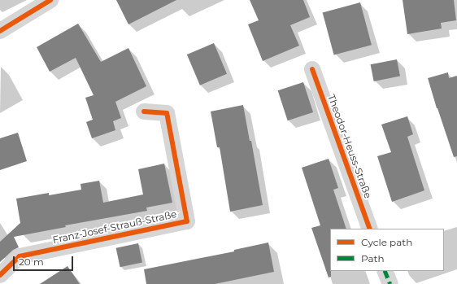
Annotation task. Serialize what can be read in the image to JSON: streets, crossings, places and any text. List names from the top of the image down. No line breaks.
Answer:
{"streets":{"street":["Theodor-Heuss-Straße","Franz-Josef-Strauß-Straße"]},"legend":["Cycle path","Path"],"scale_bar":"20 m"}
